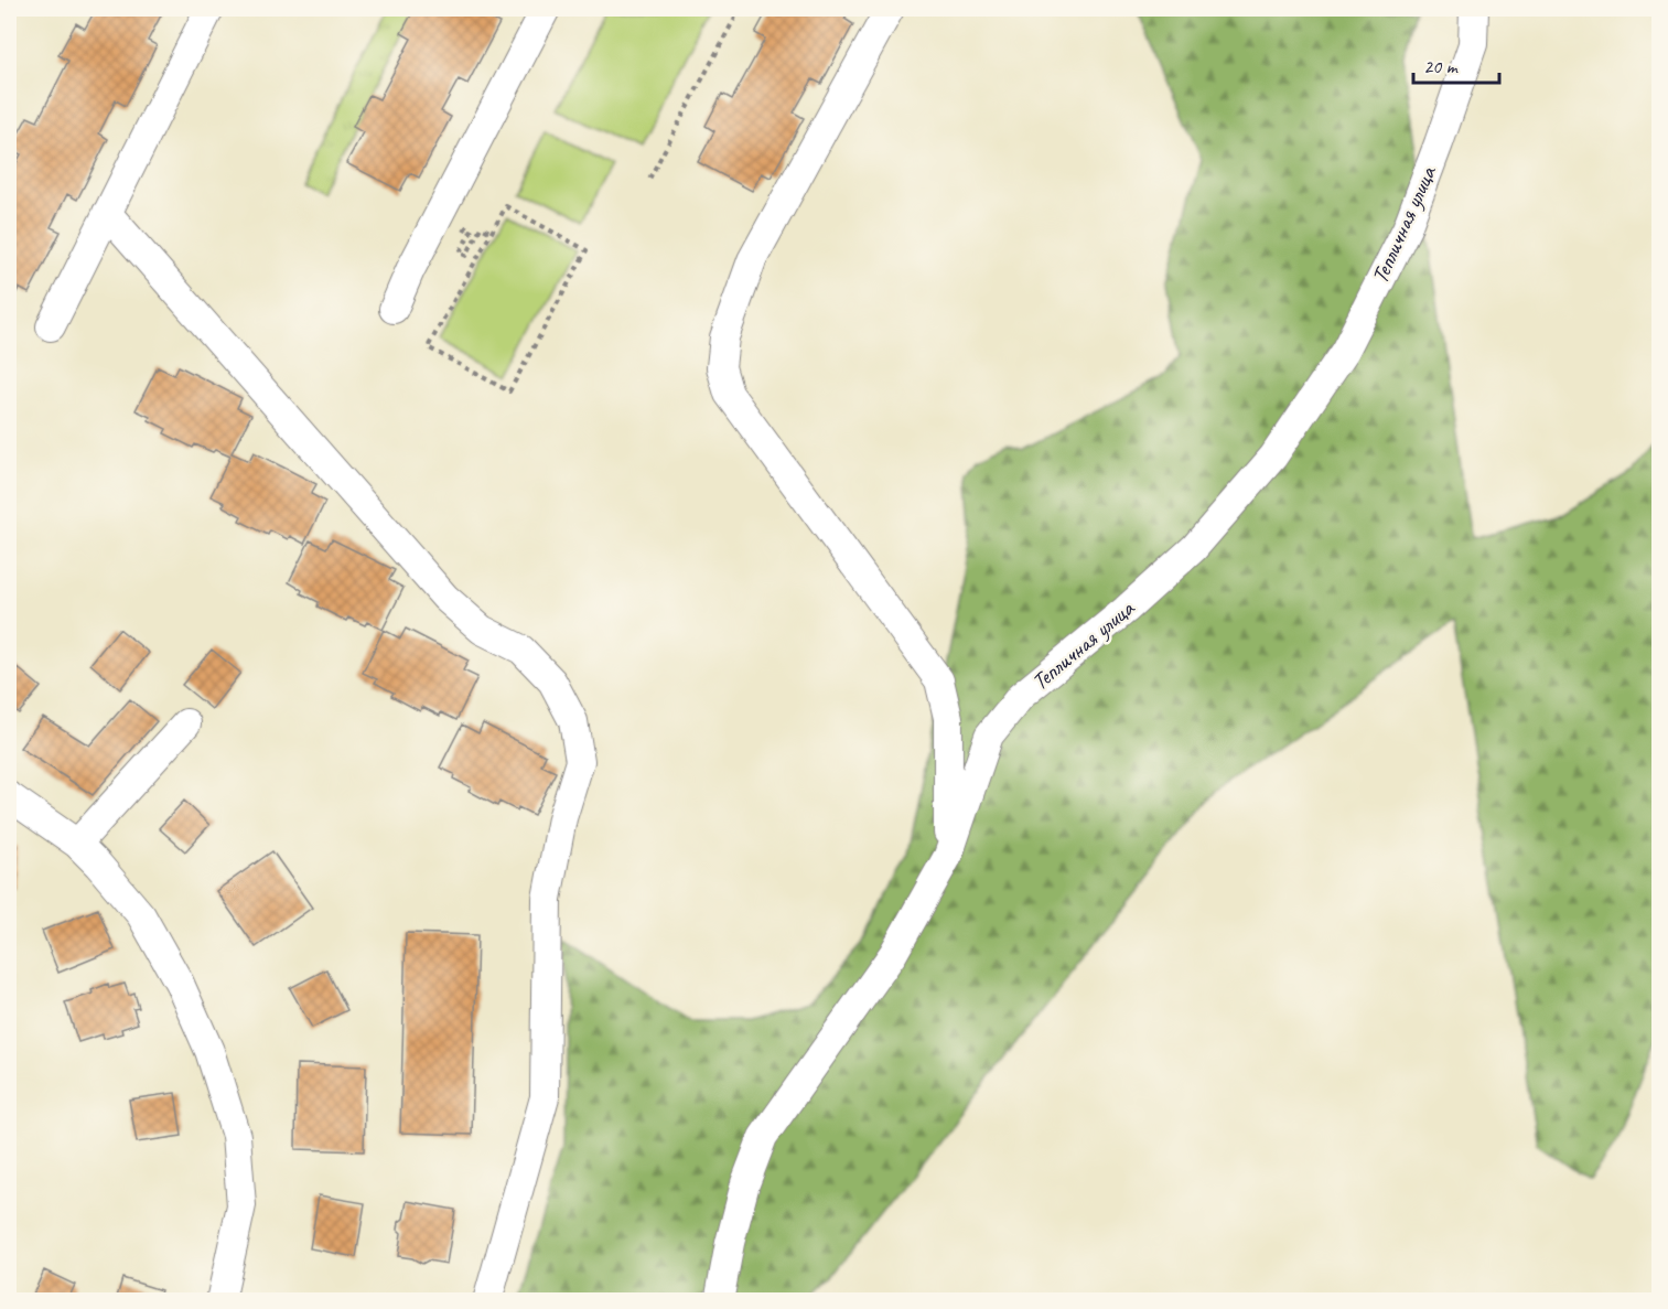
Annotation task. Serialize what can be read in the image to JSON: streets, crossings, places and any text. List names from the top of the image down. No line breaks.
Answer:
{"streets":{"street":["Тепличная улица"]},"scale_bar":"20 m"}
